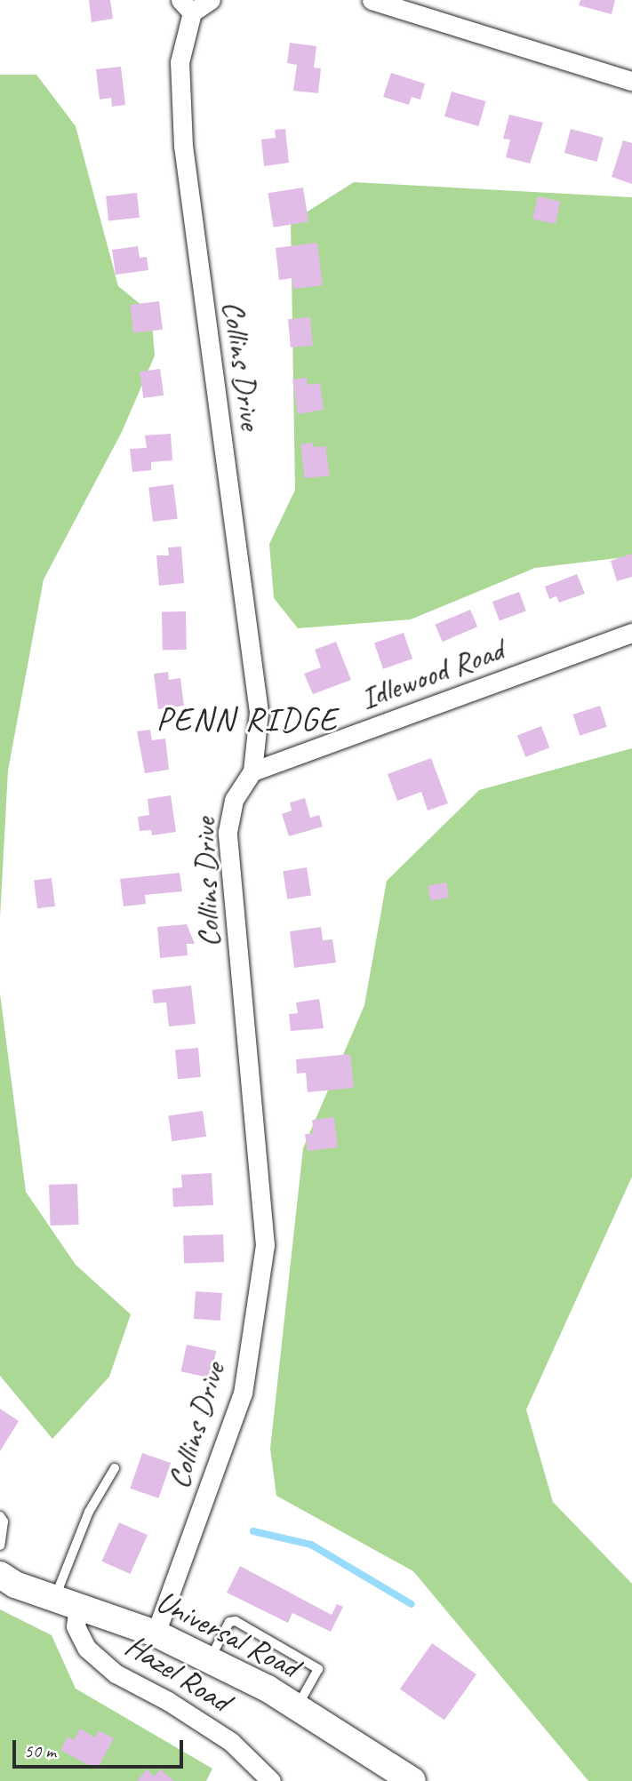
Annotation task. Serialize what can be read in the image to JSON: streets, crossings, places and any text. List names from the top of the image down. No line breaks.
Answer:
{"streets":{"street":["Collins Drive","Idlewood Road","Universal Road","Hazel Road"]},"crossings":[["Collins Drive","Idlewood Road"],["Collins Drive","Universal Road"],["Universal Road","Hazel Road"]],"districts":["PENN RIDGE"],"scale_bar":"50 m"}
